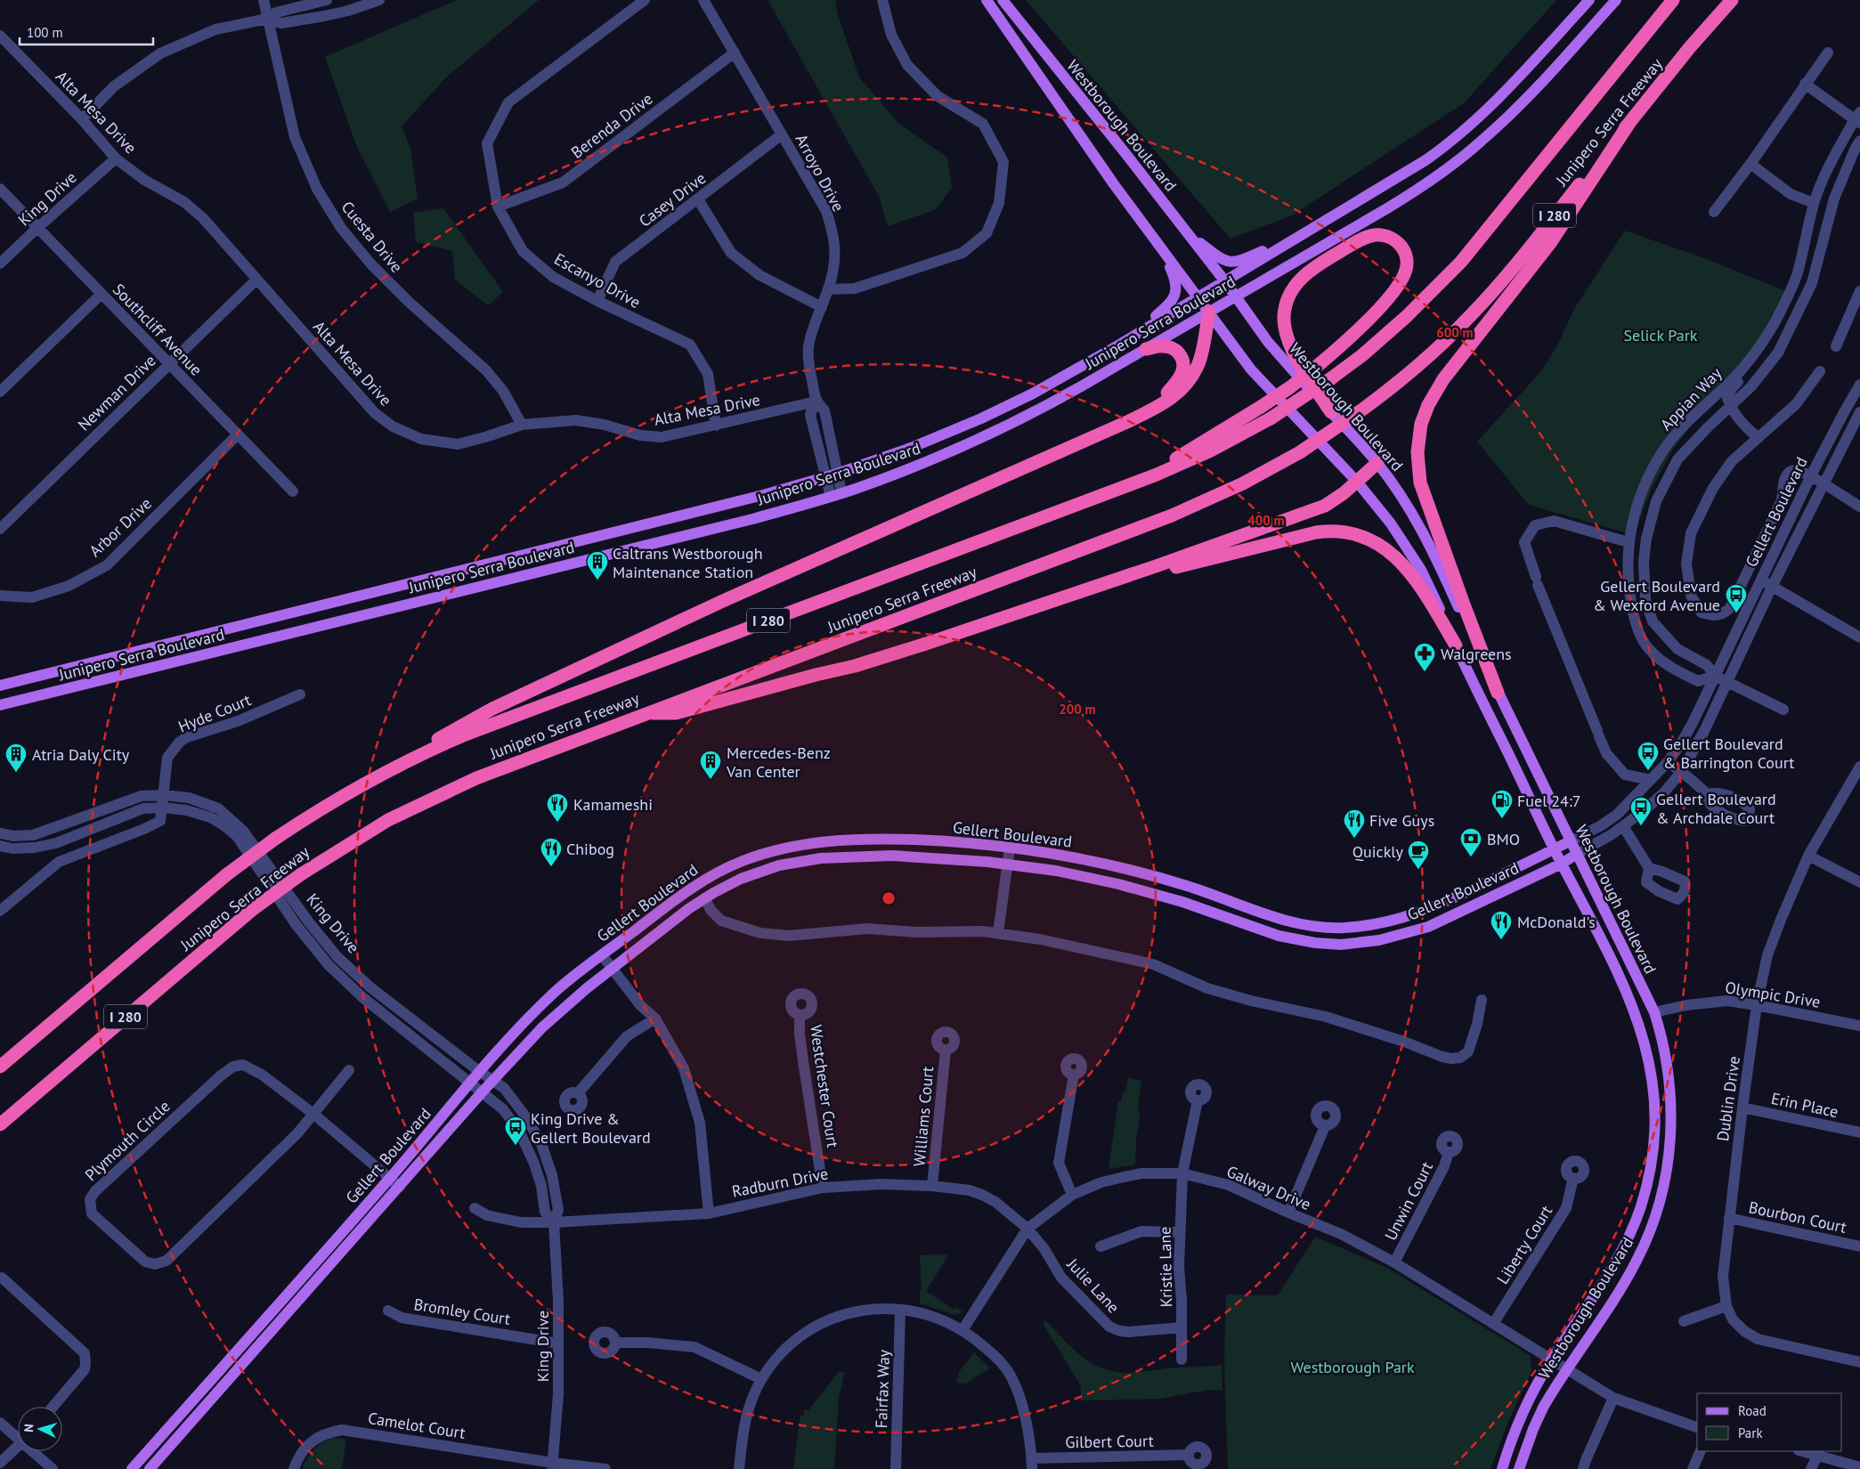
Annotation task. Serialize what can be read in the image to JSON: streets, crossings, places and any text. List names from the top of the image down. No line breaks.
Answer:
{"streets":{"highway":["Junipero Serra Freeway","I 280"],"main road":["Westborough Boulevard","Junipero Serra Boulevard","Gellert Boulevard"],"street":["Alta Mesa Drive","Berenda Drive","Arroyo Drive","King Drive","Casey Drive","Cuesta Drive","Escanyo Drive","Southcliff Avenue","Newman Drive","Appian Way","Arbor Drive","Hyde Court","Olympic Drive","Westchester Court","Dublin Drive","Erin Place","Williams Court","Plymouth Circle","Radburn Drive","Galway Drive","Unwin Court","Bourbon Court","Liberty Court","Kristie Lane","Julie Lane","Bromley Court","Fairfax Way","Camelot Court","Gilbert Court"]},"crossings":[["Alta Mesa Drive","Arroyo Drive"],["Alta Mesa Drive","King Drive"],["Alta Mesa Drive","Cuesta Drive"],["Alta Mesa Drive","Escanyo Drive"],["Alta Mesa Drive","Newman Drive"],["Berenda Drive","Arroyo Drive"],["Berenda Drive","Escanyo Drive"],["Westborough Boulevard","Junipero Serra Boulevard"],["Westborough Boulevard","Gellert Boulevard"],["Westborough Boulevard","Olympic Drive"],["Westborough Boulevard","Galway Drive"],["Arroyo Drive","Casey Drive"],["Arroyo Drive","Junipero Serra Boulevard"],["King Drive","Southcliff Avenue"],["King Drive","Gellert Boulevard"],["King Drive","Hyde Court"],["King Drive","Radburn Drive"],["King Drive","Bromley Court"],["King Drive","Camelot Court"],["Casey Drive","Escanyo Drive"],["Southcliff Avenue","Newman Drive"],["Southcliff Avenue","Arbor Drive"],["Appian Way","Gellert Boulevard"],["Gellert Boulevard","Plymouth Circle"],["Olympic Drive","Dublin Drive"],["Westchester Court","Radburn Drive"],["Dublin Drive","Erin Place"],["Dublin Drive","Bourbon Court"],["Williams Court","Radburn Drive"],["Radburn Drive","Galway Drive"],["Radburn Drive","Julie Lane"],["Galway Drive","Unwin Court"],["Galway Drive","Liberty Court"],["Galway Drive","Kristie Lane"],["Galway Drive","Julie Lane"],["Kristie Lane","Julie Lane"]],"parks":["Selick Park","Westborough Park"],"places":{"building":["Caltrans Westborough Maintenance Station","Atria Daly City","Mercedes-Benz Van Center"],"bus stop":["Gellert Boulevard & Wexford Avenue","Gellert Boulevard & Barrington Court","Gellert Boulevard & Archdale Court","King Drive & Gellert Boulevard"],"pharmacy":["Walgreens"],"fuel station":["Fuel 24:7"],"restaurant":["Kamameshi","Five Guys","Chibog","McDonald's"],"bank":["BMO"],"cafe":["Quickly"]},"legend":["Road","Park"],"scale_bar":"100 m","north":"left","rings":["600 m","400 m","200 m"]}
